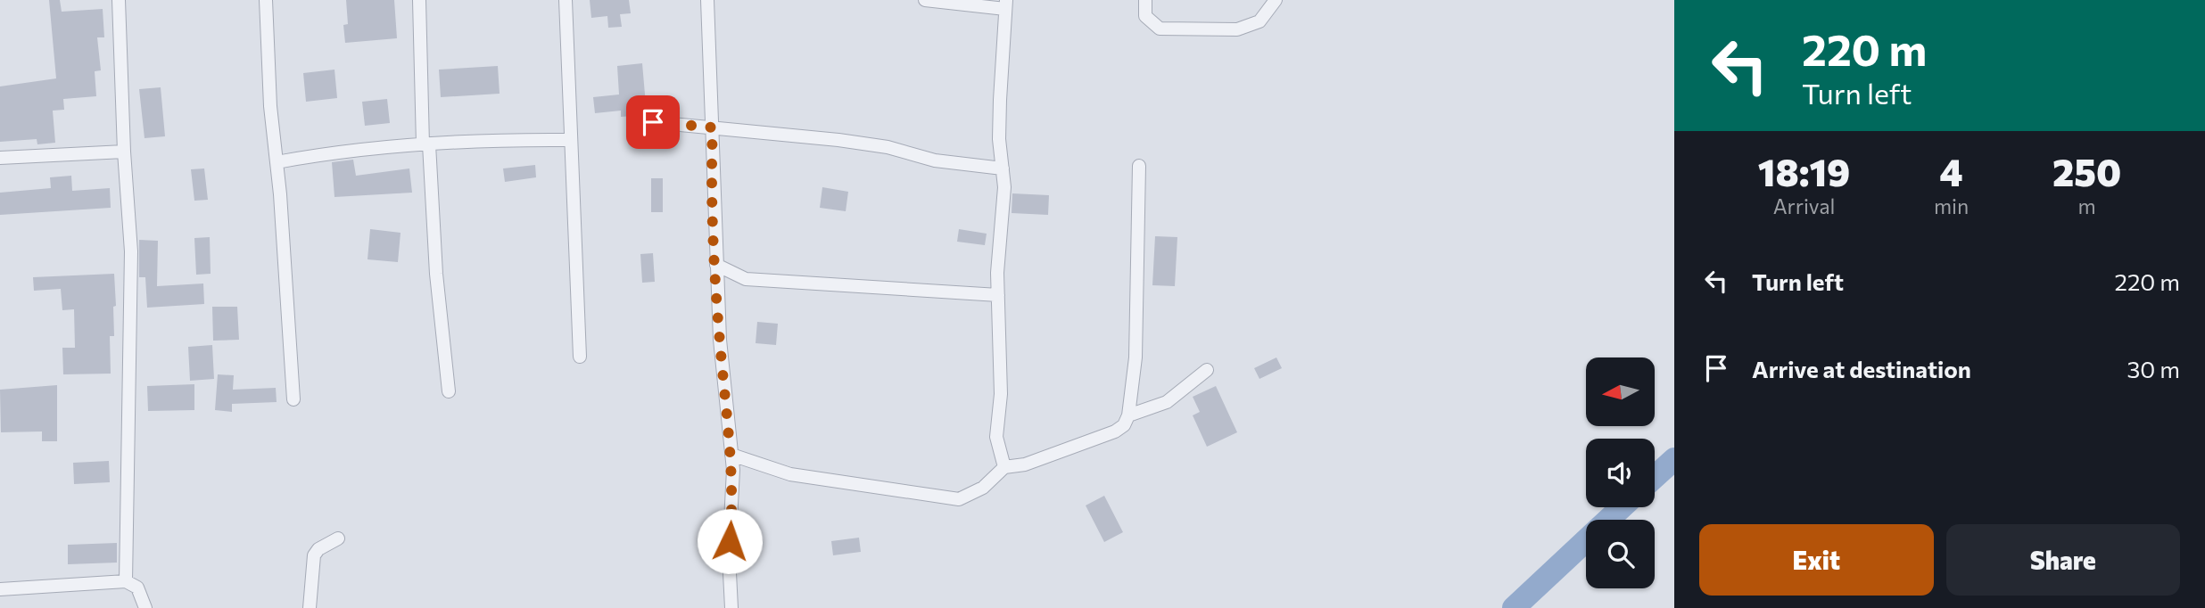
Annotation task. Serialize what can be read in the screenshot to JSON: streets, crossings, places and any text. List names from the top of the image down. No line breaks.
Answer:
{"north":"left","page":{"turn":["220 m","Turn left"],"eta":["18:19","Arrival","4","min","250","m"],"list":[{"name":"Turn left","value":"220 m"},{"name":"Arrive at destination","value":"30 m"}],"buttons":["Exit","Share"]}}
